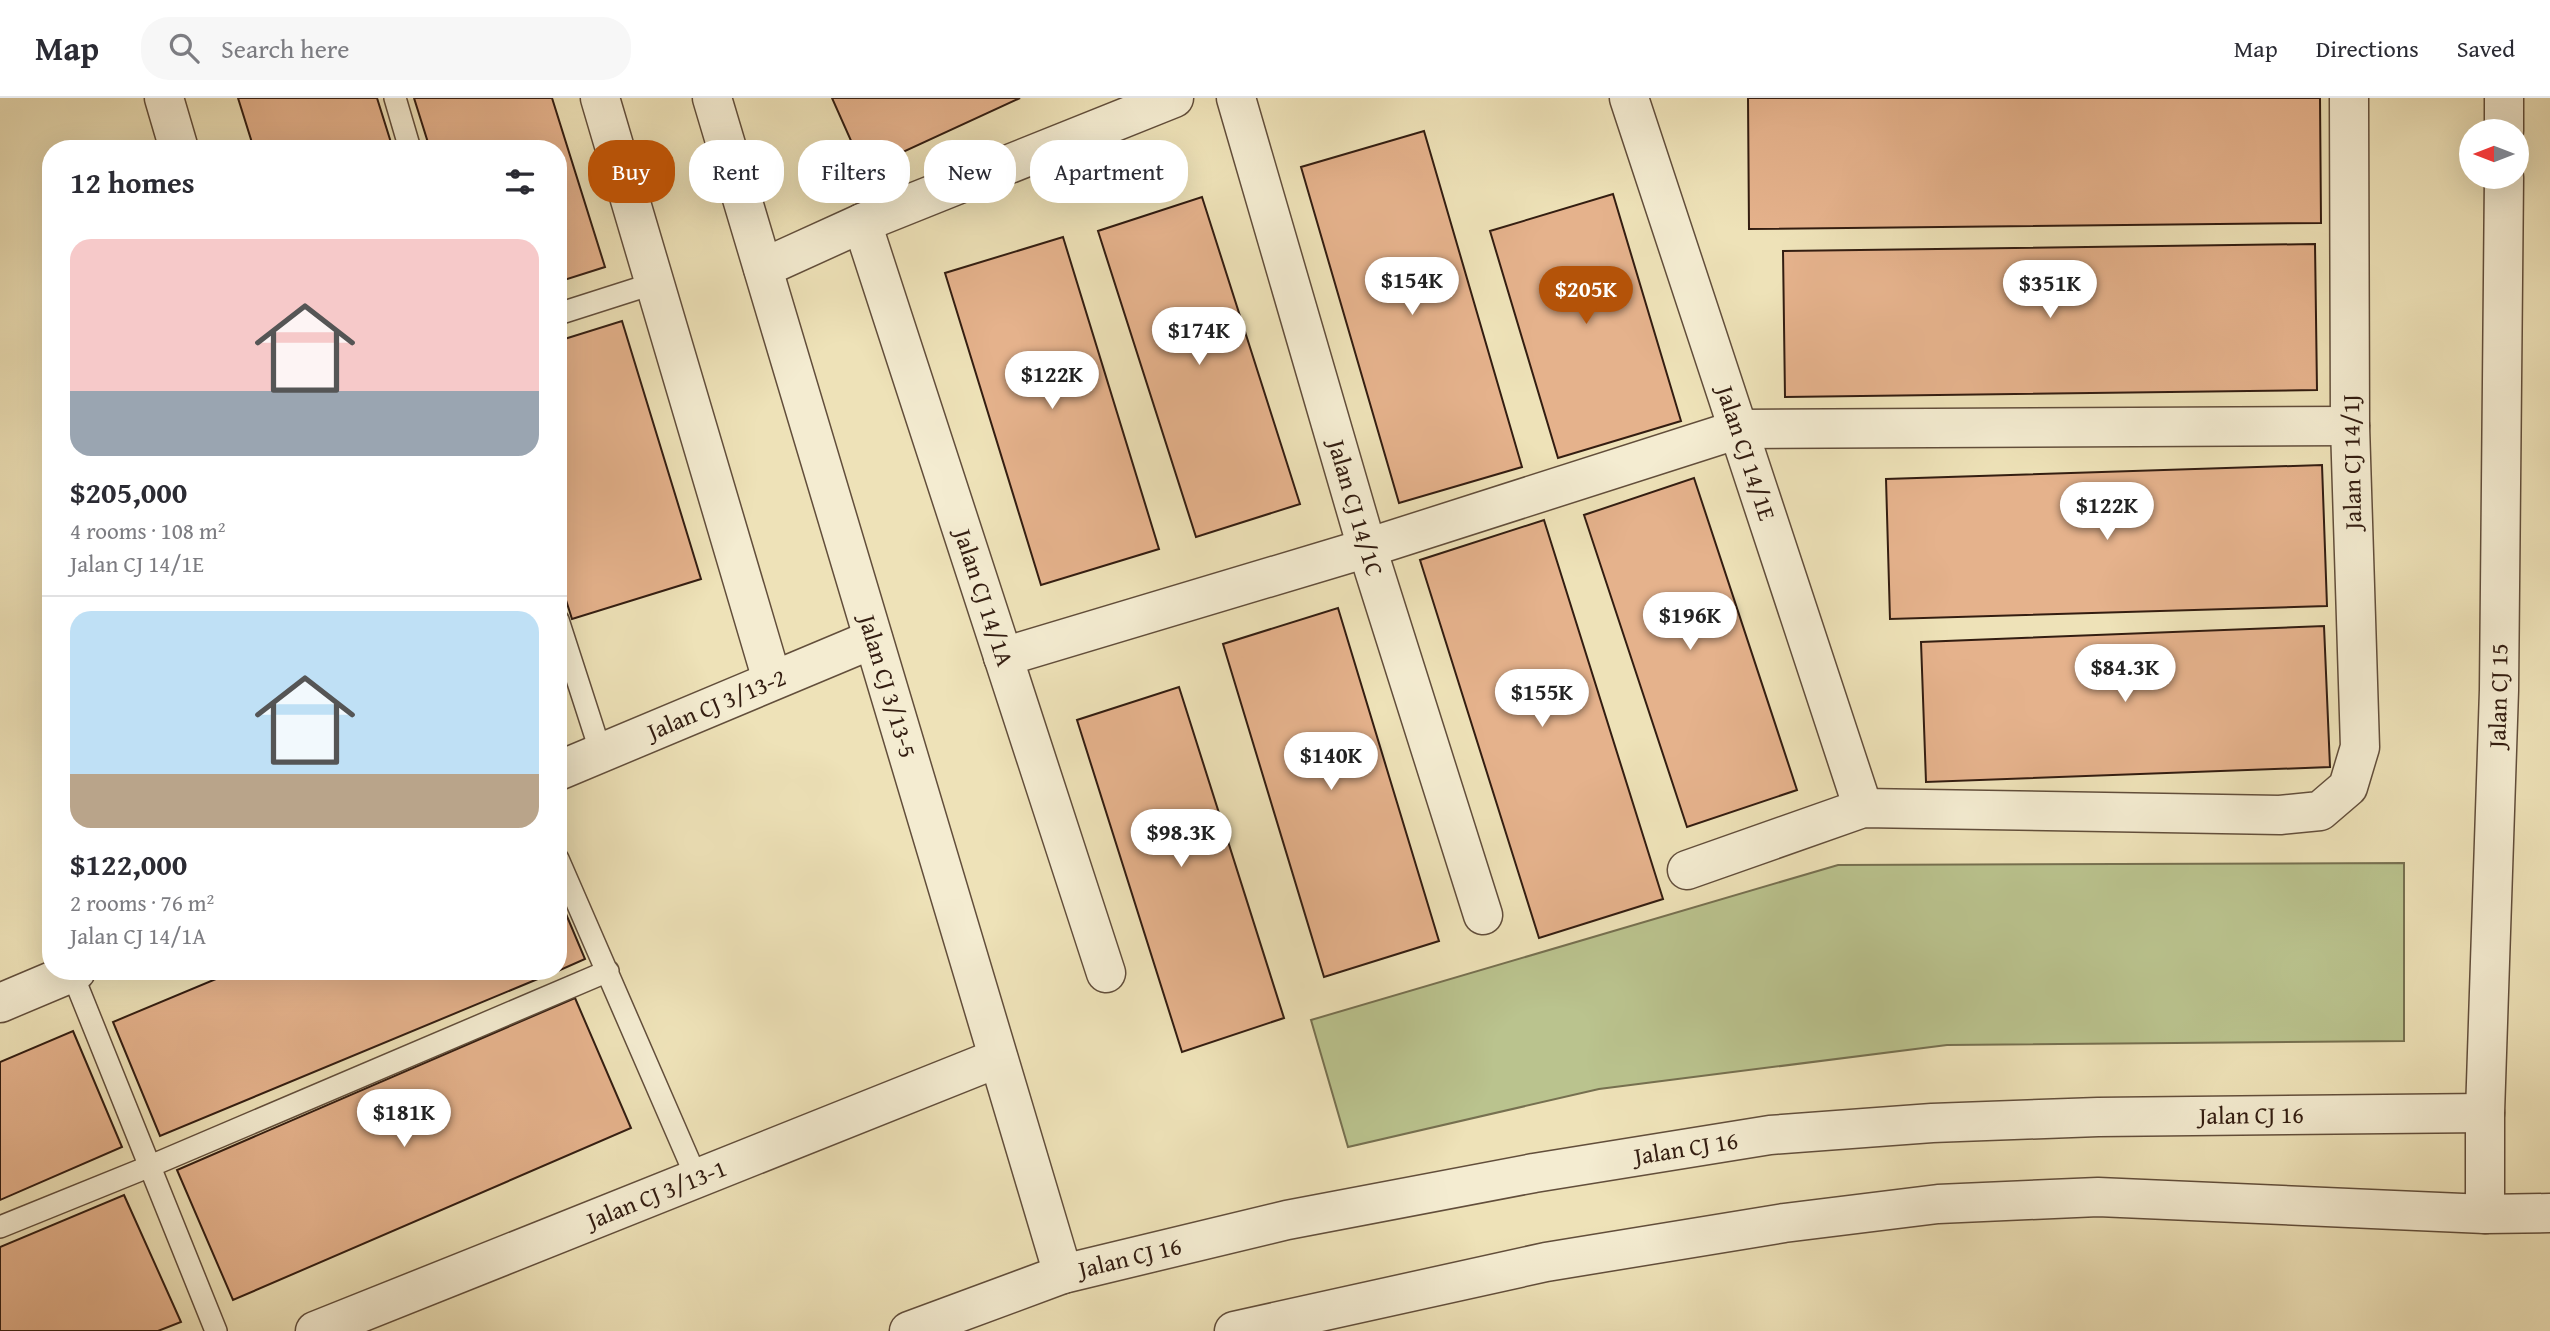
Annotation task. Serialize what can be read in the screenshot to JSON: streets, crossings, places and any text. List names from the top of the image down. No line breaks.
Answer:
{"streets":{"street":["Jalan CJ 14/1E","Jalan CJ 14/1J","Jalan CJ 14/1C","Jalan CJ 14/1A","Jalan CJ 3/13-5","Jalan CJ 15","Jalan CJ 3/13-2","Jalan CJ 16","Jalan CJ 3/13-1"]},"crossings":[["Jalan CJ 14/1E","Jalan CJ 14/1J"],["Jalan CJ 3/13-5","Jalan CJ 3/13-2"],["Jalan CJ 3/13-5","Jalan CJ 16"],["Jalan CJ 3/13-5","Jalan CJ 3/13-1"],["Jalan CJ 15","Jalan CJ 16"]],"north":"left","page":{"header":"Map","search":"Search here","nav":["Map","Directions","Saved"],"chip":["Buy","Rent","Filters","New","Apartment"],"heading":"12 homes","list":[{"name":"$205,000","note":"4 rooms · 108 m² · Jalan CJ 14/1E"},{"name":"$122,000","note":"2 rooms · 76 m² · Jalan CJ 14/1A"}],"price":["$154K","$351K","$205K","$174K","$122K","$122K","$196K","$84.3K","$155K","$140K","$98.3K","$181K"]}}
